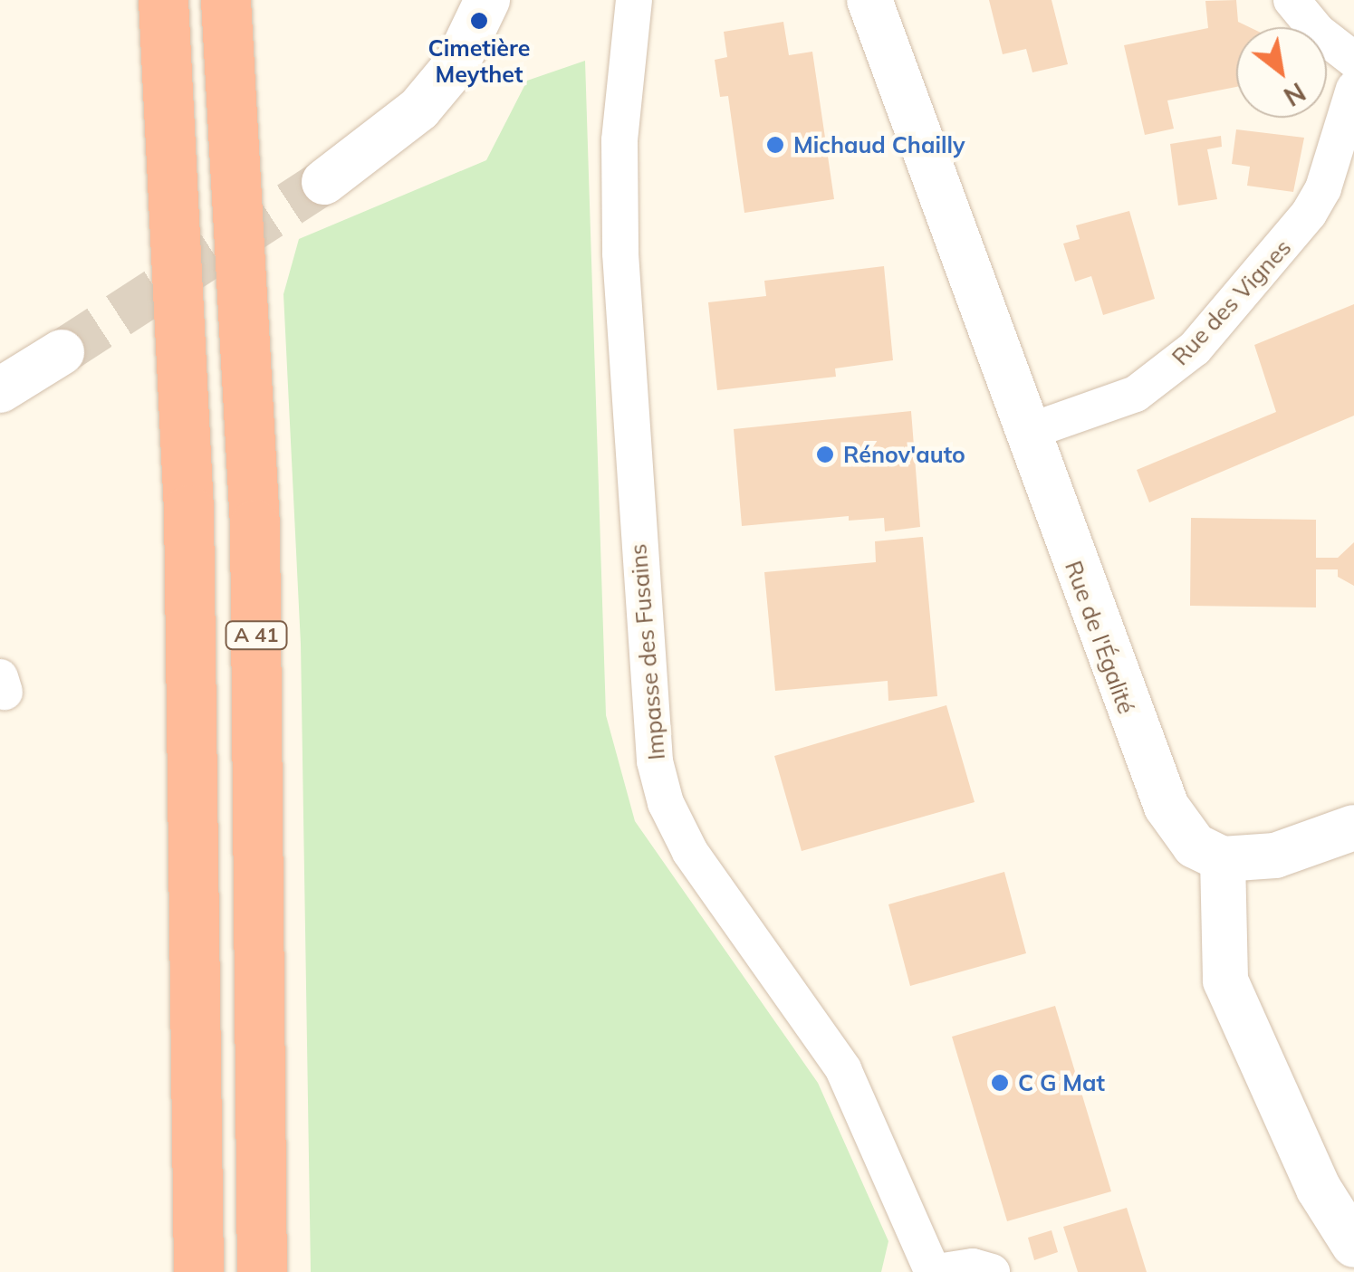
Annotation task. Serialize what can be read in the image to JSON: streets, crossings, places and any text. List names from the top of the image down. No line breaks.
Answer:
{"streets":{"highway":["A 41"],"street":["Rue des Vignes","Rue de l'Égalité","Impasse des Fusains"]},"crossings":[["Rue des Vignes","Rue de l'Égalité"]],"places":["Cimetière Meythet","Michaud Chailly","Rénov'auto","C G Mat"],"north":"bottom right"}
